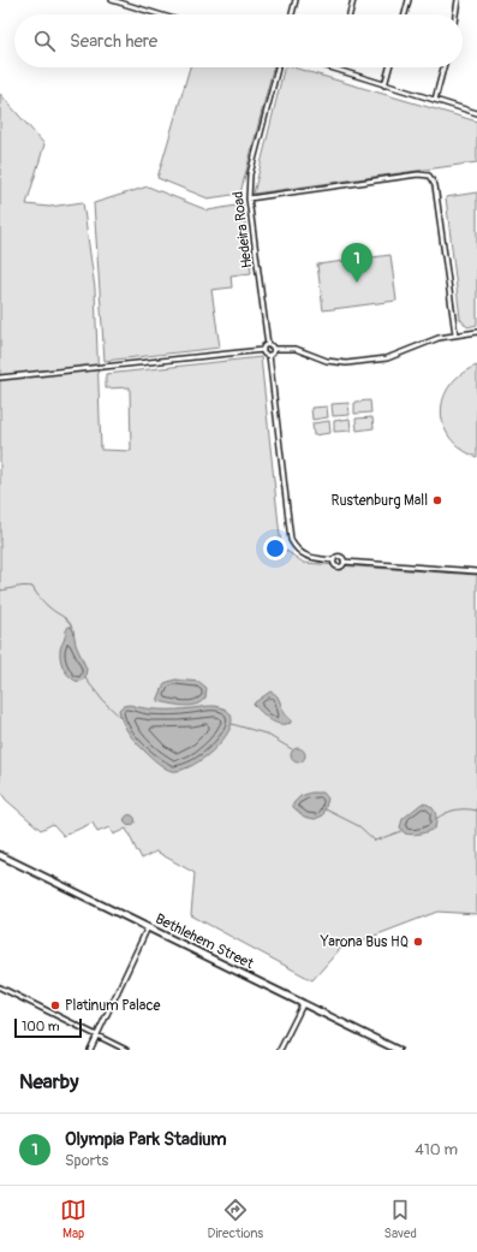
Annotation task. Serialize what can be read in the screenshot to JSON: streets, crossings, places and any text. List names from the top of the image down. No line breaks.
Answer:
{"streets":{"main road":["Bethlehem Street"],"street":["Hedeira Road"]},"places":["Rustenburg Mall","Yarona Bus HQ","Platinum Palace"],"scale_bar":"100 m","page":{"search":"Search here","pins":"1","scale":"100 m","heading":"Nearby","list":[{"mark":"1","name":"Olympia Park Stadium","note":"Sports","value":"410 m"}],"nav":["Map","Directions","Saved"]}}
